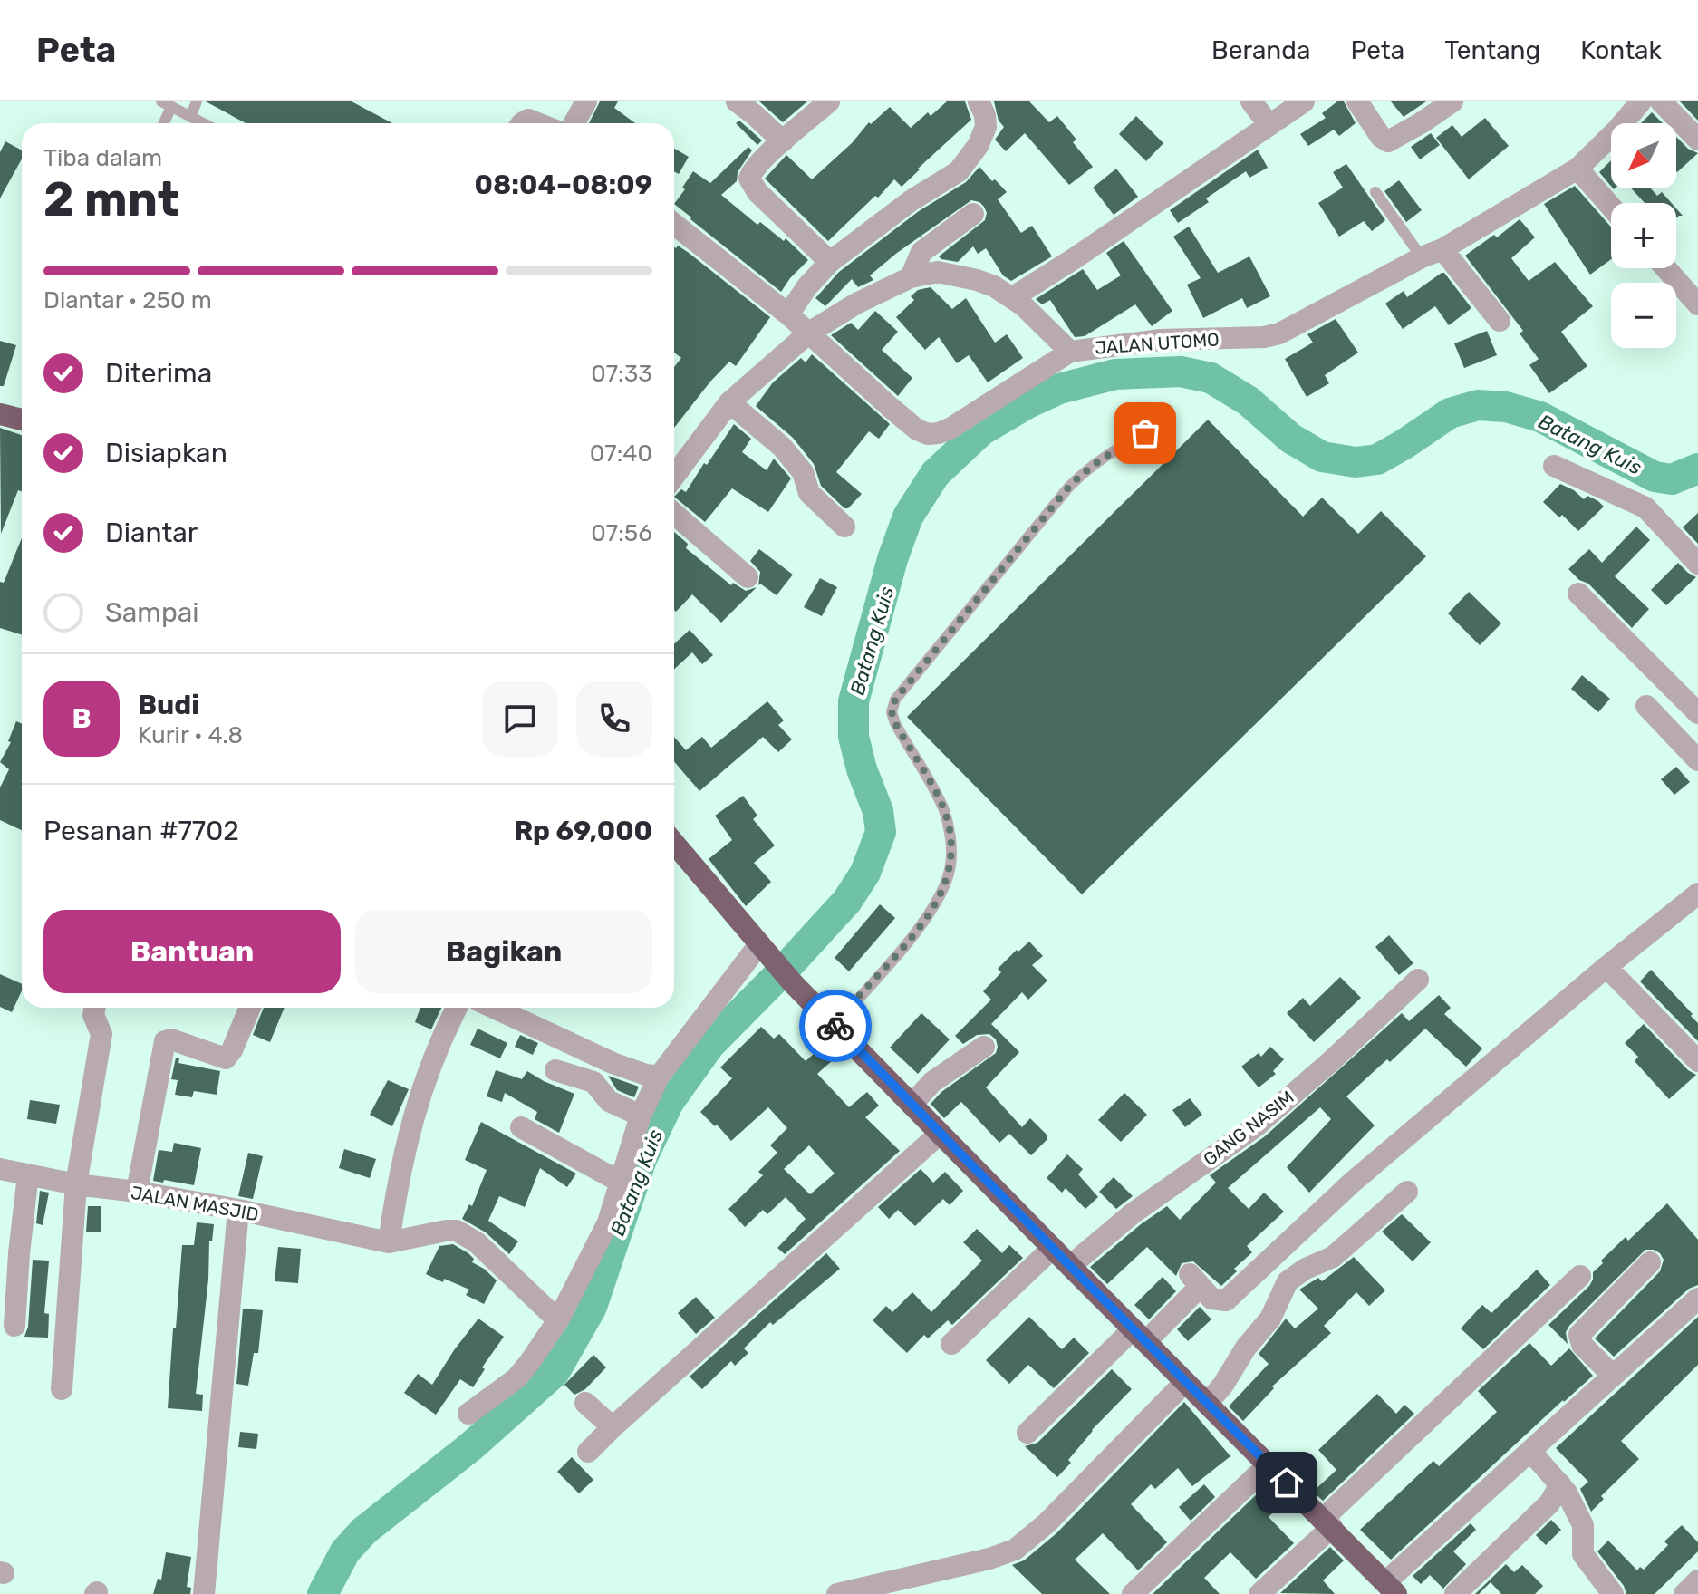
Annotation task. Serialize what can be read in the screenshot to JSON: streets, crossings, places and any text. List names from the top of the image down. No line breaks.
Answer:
{"streets":{"street":["JALAN UTOMO","GANG NASIM","JALAN MASJID"]},"water":["Batang Kuis"],"north":"bottom left","page":{"header":"Peta","nav":["Beranda","Peta","Tentang","Kontak"],"map_buttons":["+","−"],"heading":["2 mnt","Tiba dalam","08:04–08:09"],"panel":["Budi","Kurir · 4.8","Pesanan #7702","Rp 69,000"],"bar":"Diantar · 250 m","list":[["Diterima","07:33"],["Disiapkan","07:40"],["Diantar","07:56"],"Sampai"],"round":"B","buttons":["Bantuan","Bagikan"]}}
